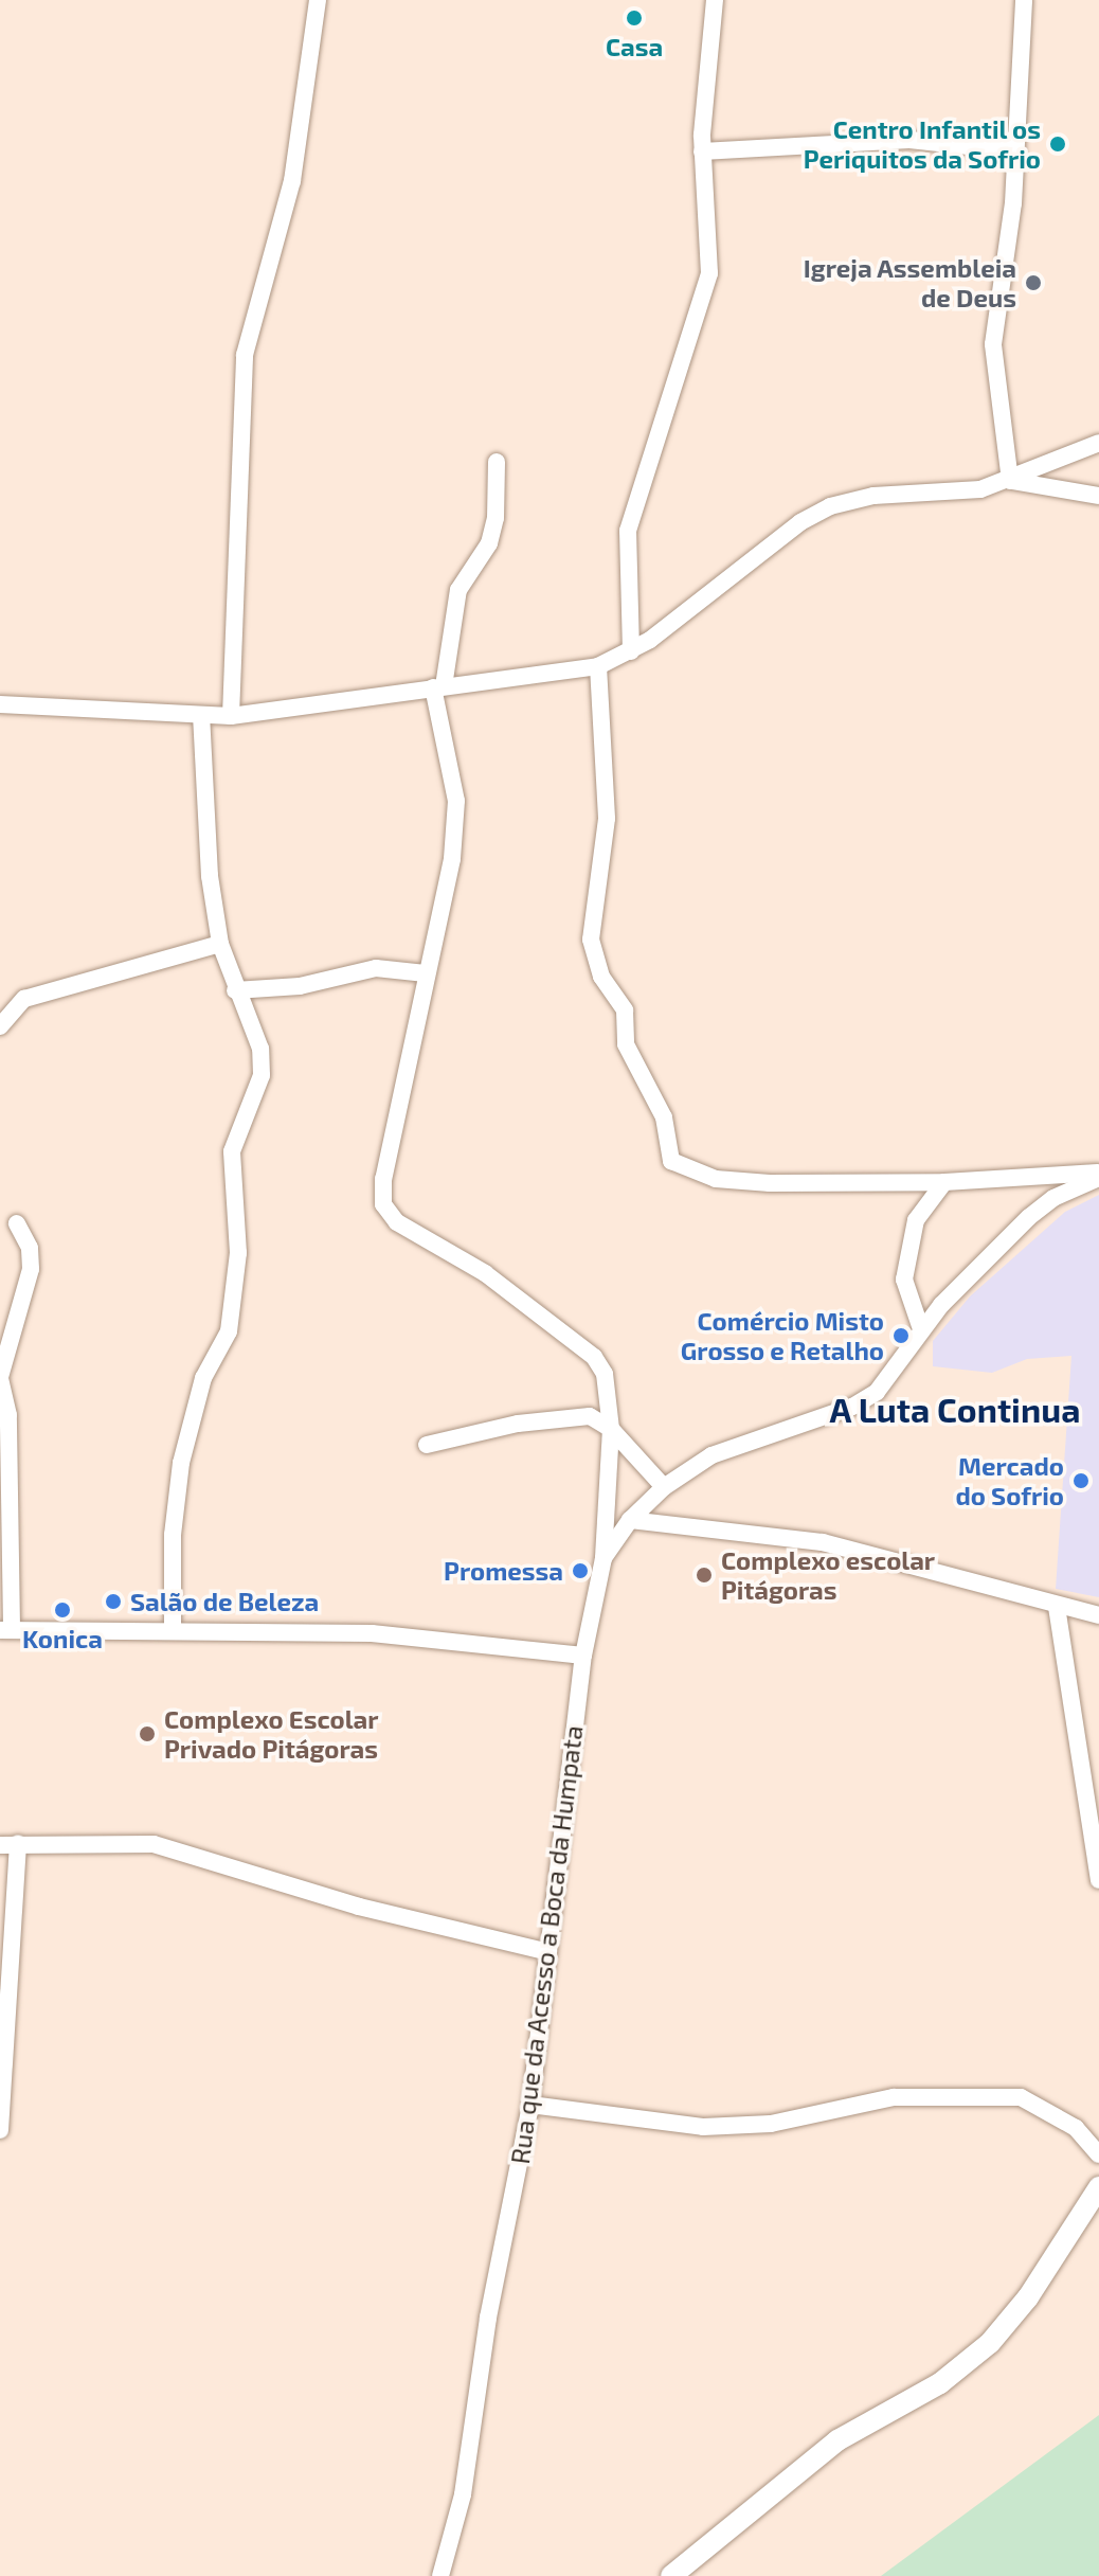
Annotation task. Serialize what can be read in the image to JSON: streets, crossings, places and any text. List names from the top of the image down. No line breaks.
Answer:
{"streets":{"street":["Rua que da Acesso a Boca da Humpata"]},"districts":["A Luta Continua"],"places":["Casa","Centro Infantil os Periquitos da Sofrio","Igreja Assembleia de Deus","Comércio Misto Grosso e Retalho","Mercado do Sofrio","Promessa","Complexo escolar Pitágoras","Salão de Beleza","Konica","Complexo Escolar Privado Pitágoras"]}
